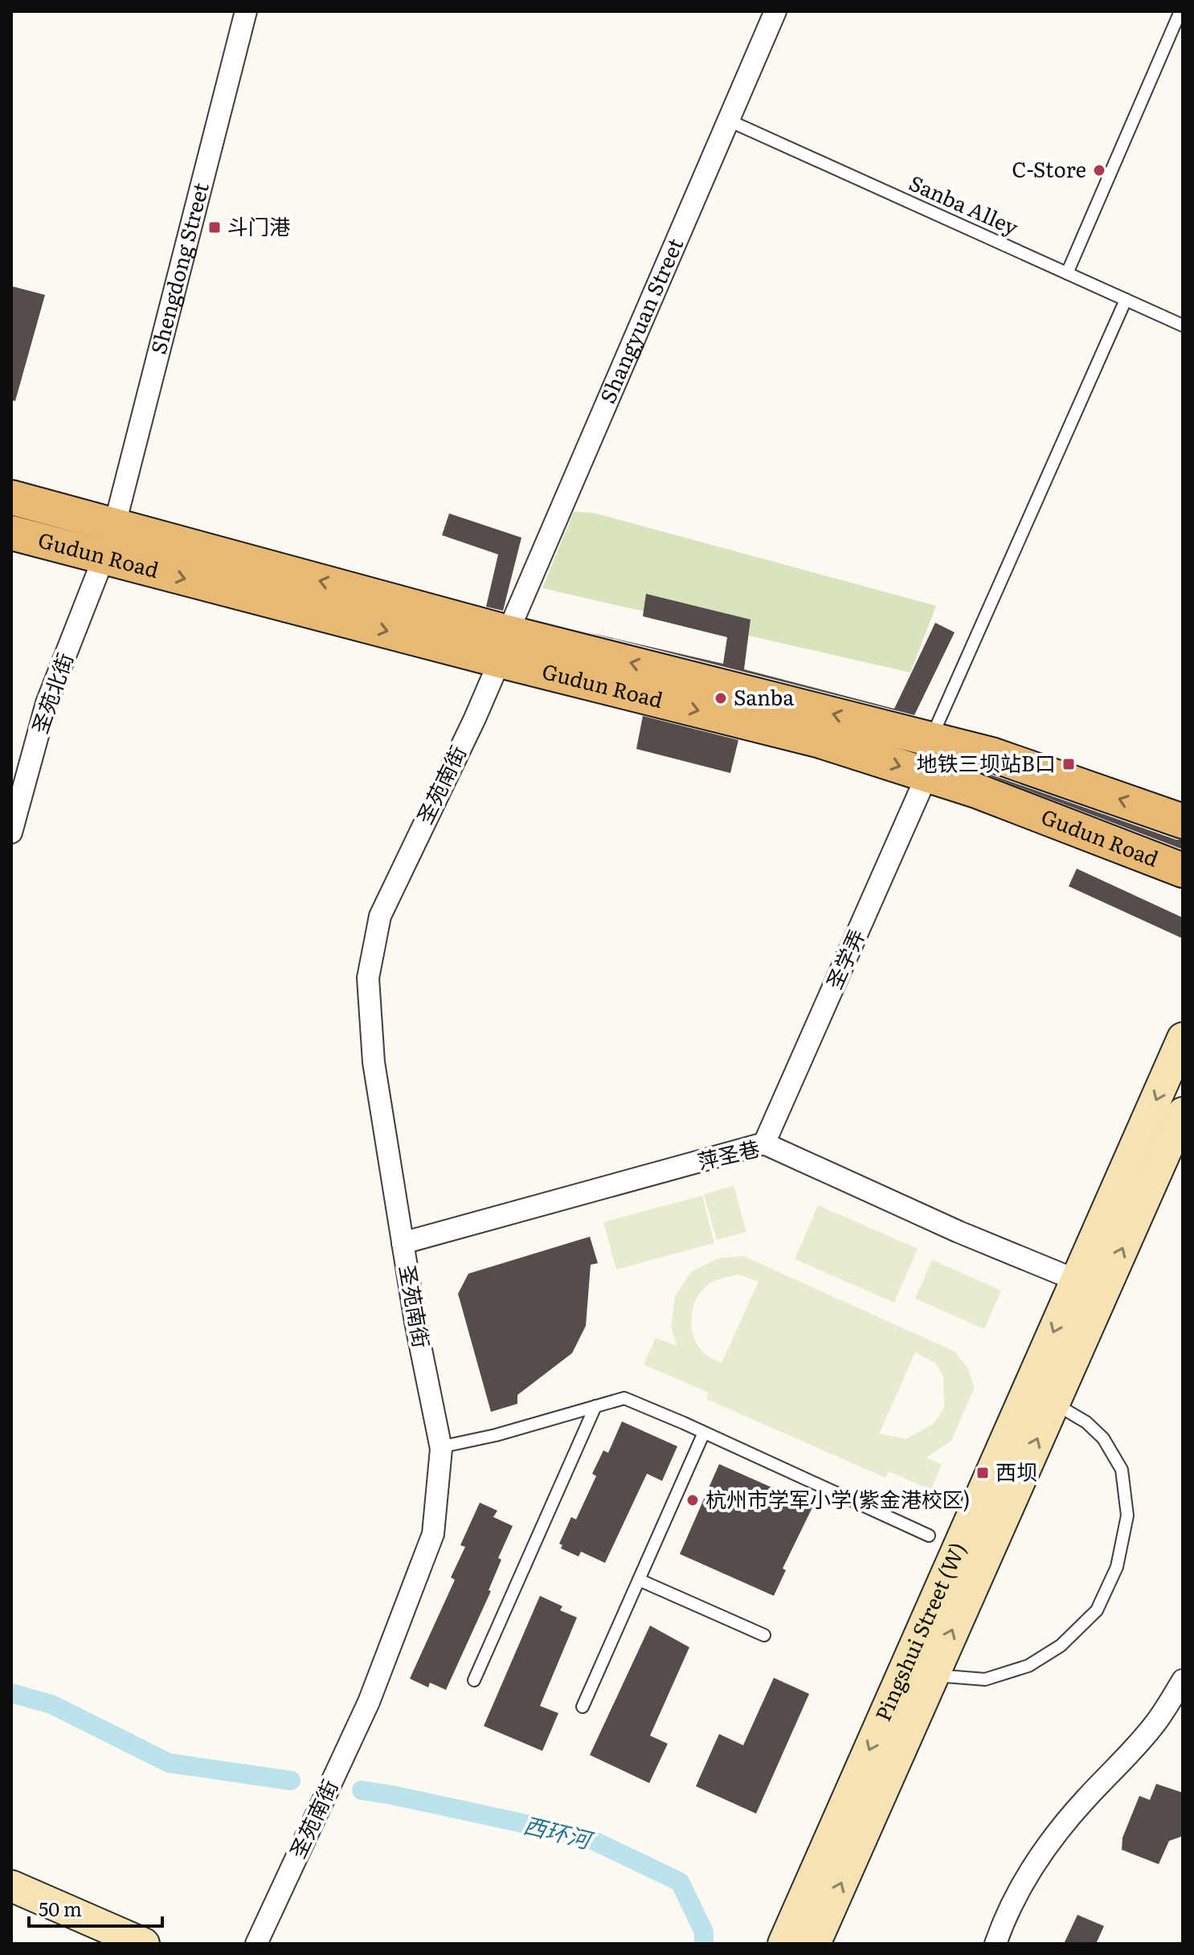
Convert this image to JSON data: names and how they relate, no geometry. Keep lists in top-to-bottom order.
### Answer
{
  "streets": {
    "main road": ["Gudun Road", "Pingshui Street (W)"],
    "street": [
      "Shengdong Street",
      "Shangyuan Street",
      "圣苑北街",
      "圣苑南街",
      "圣学弄",
      "萍圣巷"
    ],
    "lane": ["Sanba Alley"]
  },
  "crossings": [
    ["Sanba Alley", "Shangyuan Street"],
    ["Shengdong Street", "Gudun Road"],
    ["Shangyuan Street", "Gudun Road"],
    ["Shangyuan Street", "圣苑南街"],
    ["Gudun Road", "圣苑北街"],
    ["Gudun Road", "圣苑南街"],
    ["Gudun Road", "圣学弄"],
    ["圣苑南街", "萍圣巷"],
    ["圣学弄", "萍圣巷"],
    ["萍圣巷", "Pingshui Street (W)"]
  ],
  "water": ["西环河"],
  "places": {
    "other": ["C-Store", "Sanba", "杭州市学军小学(紫金港校区)"],
    "transit": ["斗门港", "地铁三坝站B口", "西坝"]
  },
  "scale_bar": "50 m"
}
